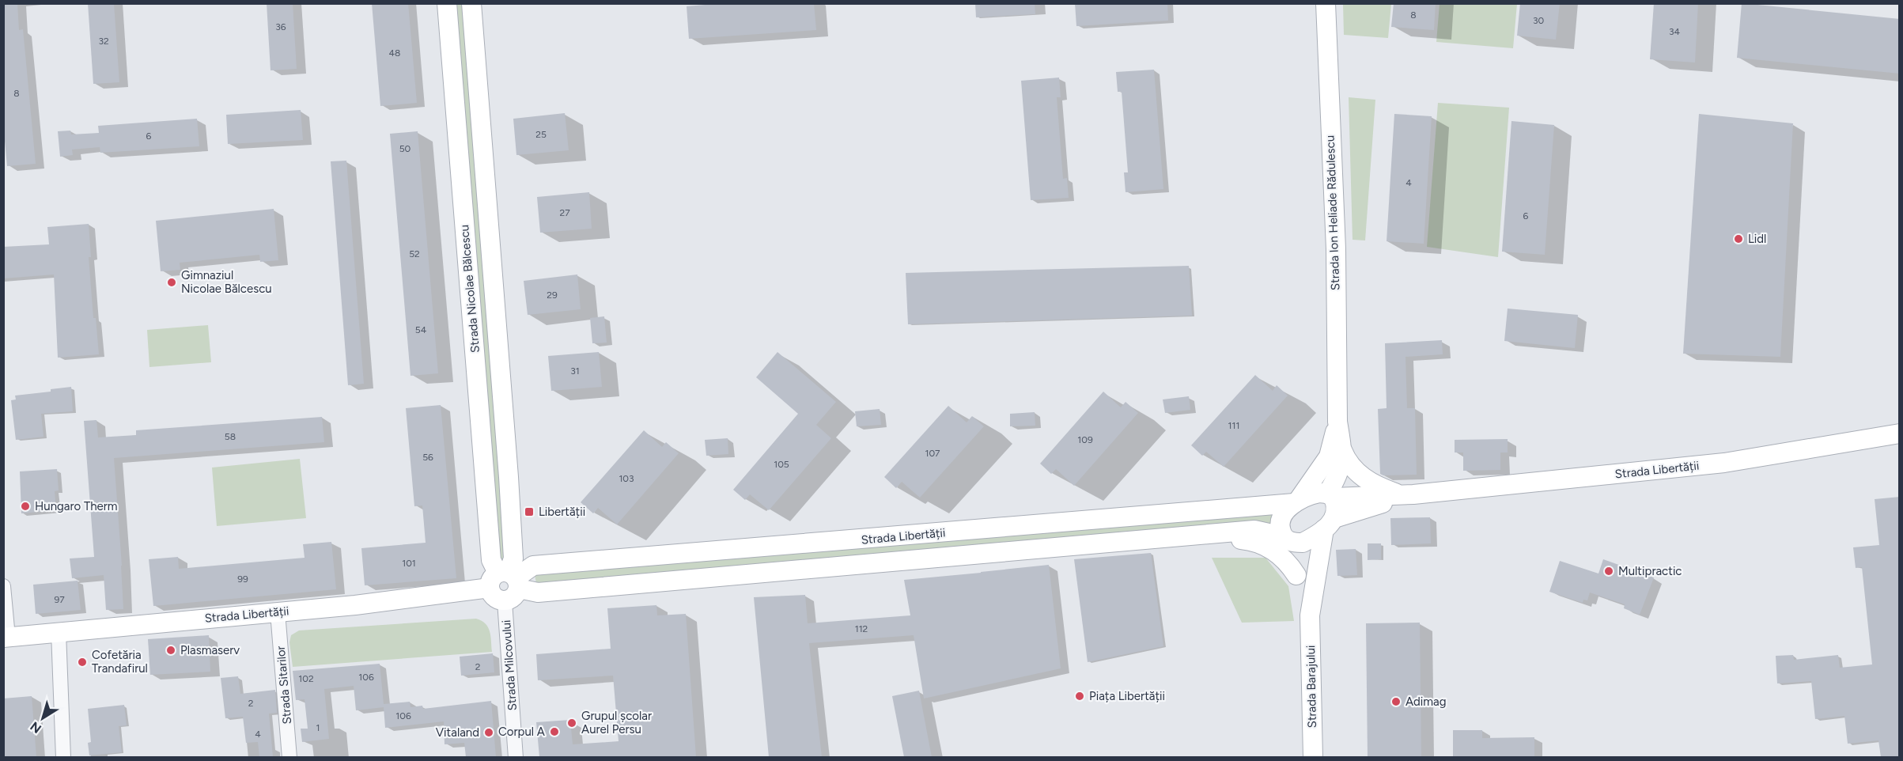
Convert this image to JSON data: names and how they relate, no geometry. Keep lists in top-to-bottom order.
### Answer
{
  "streets": {
    "main road": [
      "Strada Ion Heliade Rădulescu",
      "Strada Nicolae Bălcescu",
      "Strada Libertății",
      "Strada Barajului"
    ],
    "street": ["Strada Milcovului", "Strada Sitarilor"]
  },
  "crossings": [
    ["Strada Ion Heliade Rădulescu", "Strada Libertății"],
    ["Strada Ion Heliade Rădulescu", "Strada Barajului"],
    ["Strada Nicolae Bălcescu", "Strada Libertății"],
    ["Strada Nicolae Bălcescu", "Strada Milcovului"],
    ["Strada Libertății", "Strada Milcovului"],
    ["Strada Libertății", "Strada Sitarilor"],
    ["Strada Libertății", "Strada Barajului"]
  ],
  "places": {
    "other": [
      "Lidl",
      "Gimnaziul Nicolae Bălcescu",
      "Hungaro Therm",
      "Multipractic",
      "Plasmaserv",
      "Cofetăria Trandafirul",
      "Piața Libertății",
      "Adimag",
      "Grupul școlar Aurel Persu",
      "Corpul A",
      "Vitaland"
    ],
    "transit": ["Libertății"]
  },
  "house_numbers": [
    "8",
    "30",
    "36",
    "34",
    "32",
    "48",
    "8",
    "25",
    "6",
    "50",
    "4",
    "27",
    "6",
    "52",
    "29",
    "54",
    "31",
    "111",
    "58",
    "109",
    "107",
    "56",
    "105",
    "103",
    "101",
    "99",
    "97",
    "112",
    "2",
    "106",
    "102",
    "2",
    "106",
    "1",
    "4"
  ],
  "north": "bottom left"
}
